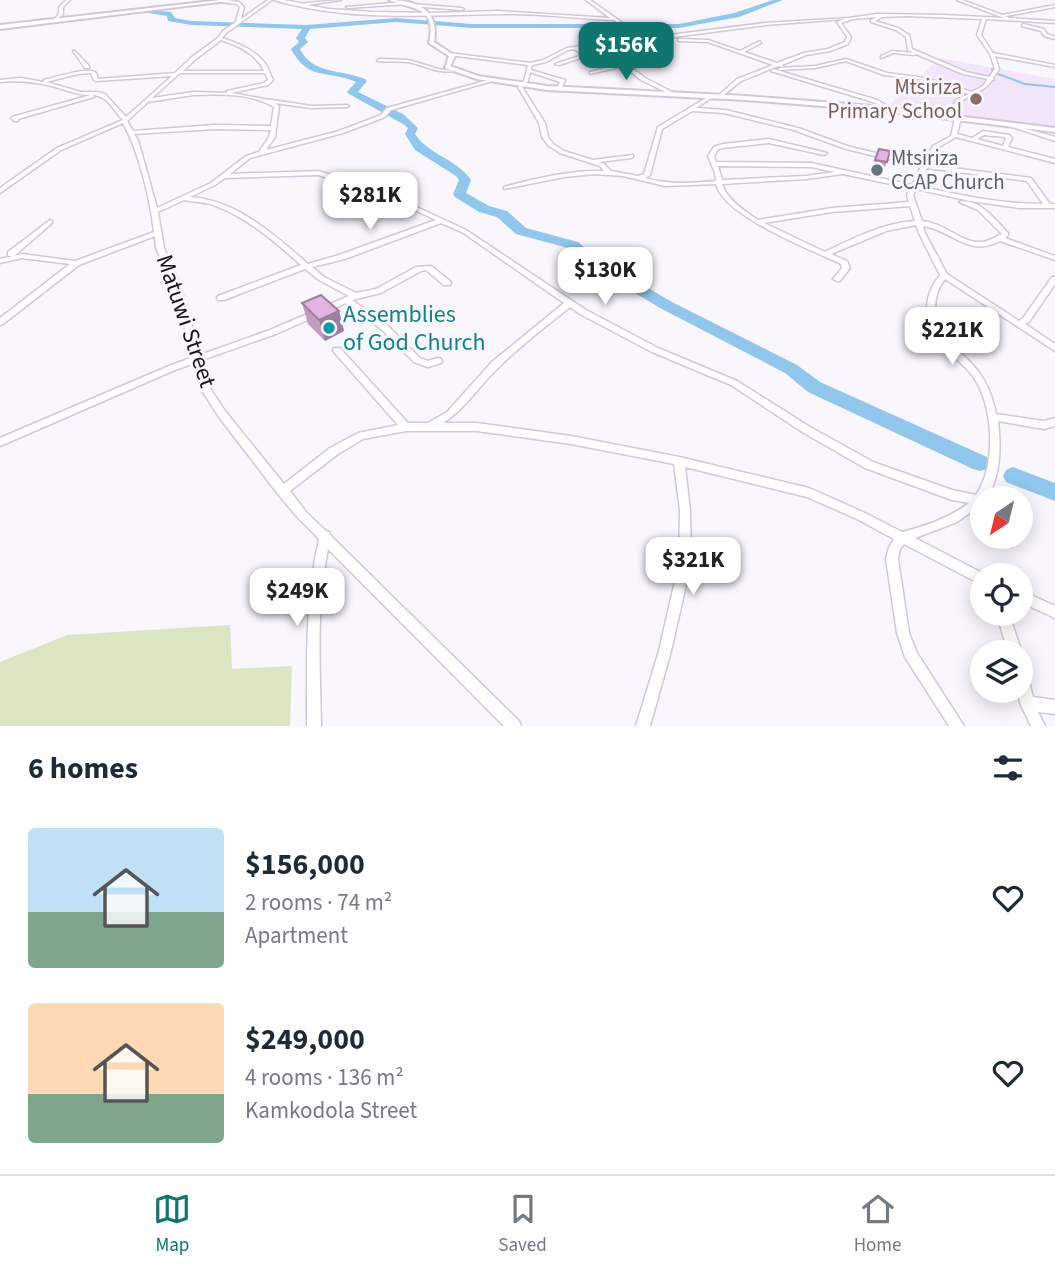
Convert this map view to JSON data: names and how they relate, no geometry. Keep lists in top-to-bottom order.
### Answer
{
  "streets": {
    "street": ["Matuwi Street"]
  },
  "places": ["Mtsiriza Primary School", "Mtsiriza CCAP Church", "Assemblies of God Church"],
  "north": "bottom left",
  "page": {
    "price": [
      "$156K",
      "$281K",
      "$130K",
      "$221K",
      "$321K",
      "$249K"
    ],
    "heading": "6 homes",
    "list": [
      {
        "name": "$156,000",
        "note": "2 rooms · 74 m² · Apartment"
      },
      {
        "name": "$249,000",
        "note": "4 rooms · 136 m² · Kamkodola Street"
      }
    ],
    "tabs": ["Map", "Saved", "Home"]
  }
}
